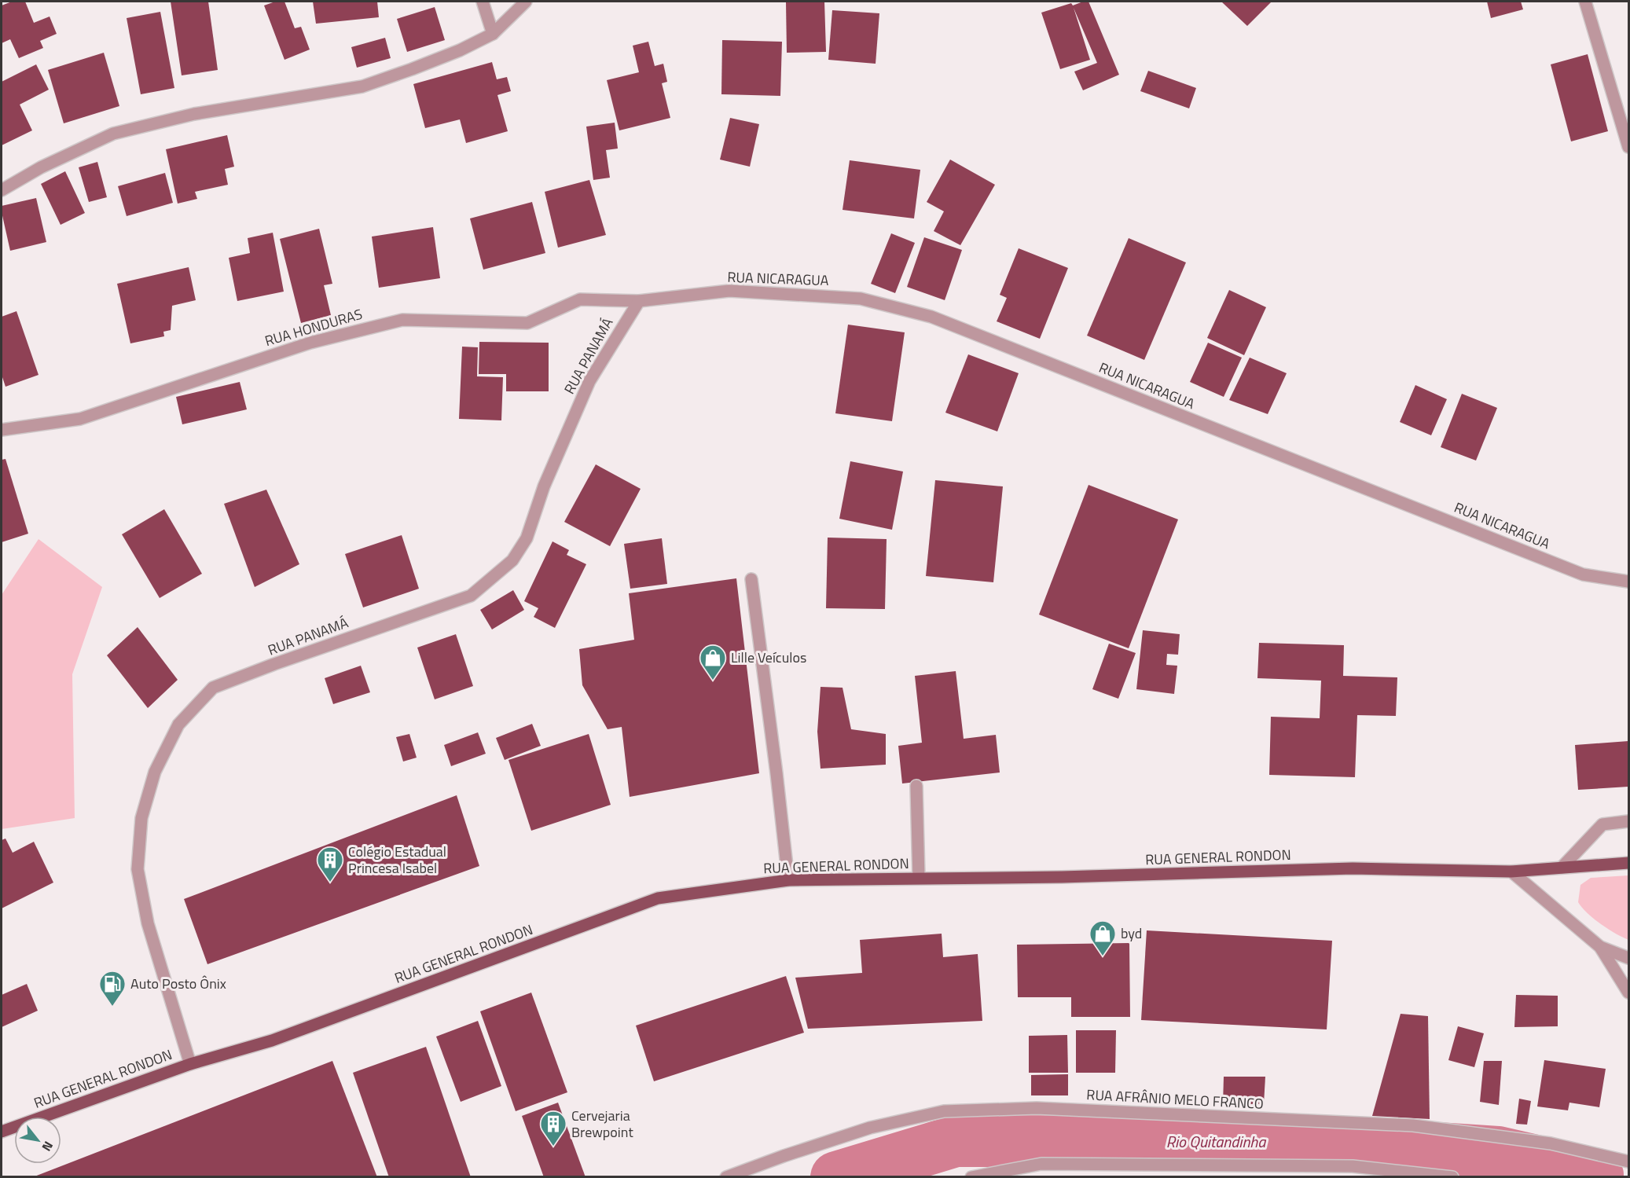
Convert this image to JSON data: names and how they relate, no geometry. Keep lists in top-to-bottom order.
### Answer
{
  "streets": {
    "main road": ["RUA GENERAL RONDON"],
    "street": [
      "RUA NICARAGUA",
      "RUA HONDURAS",
      "RUA PANAMÁ",
      "RUA AFRÂNIO MELO FRANCO"
    ]
  },
  "crossings": [
    ["RUA NICARAGUA", "RUA HONDURAS"],
    ["RUA NICARAGUA", "RUA PANAMÁ"],
    ["RUA HONDURAS", "RUA PANAMÁ"],
    ["RUA PANAMÁ", "RUA GENERAL RONDON"]
  ],
  "water": ["Rio Quitandinha"],
  "places": {
    "shop": ["Lille Veículos", "byd"],
    "building": ["Colégio Estadual Princesa Isabel", "Cervejaria Brewpoint"],
    "fuel station": ["Auto Posto Ônix"]
  },
  "north": "bottom right"
}
